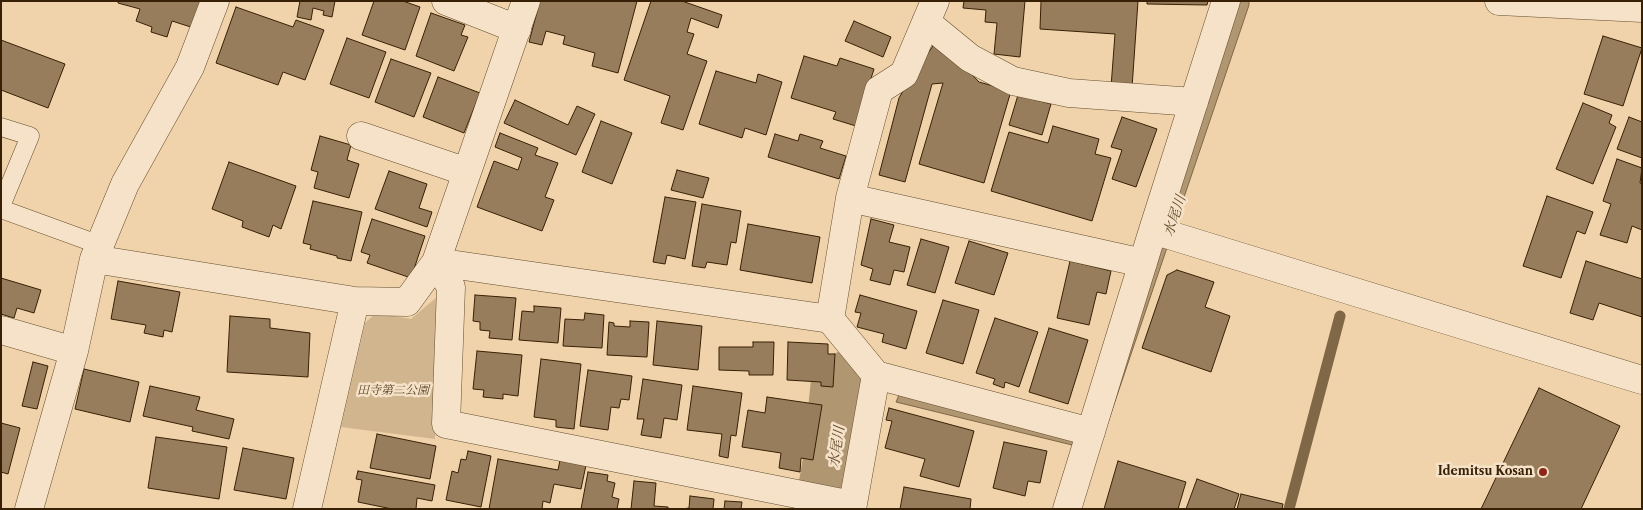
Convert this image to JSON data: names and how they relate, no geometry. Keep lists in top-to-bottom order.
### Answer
{
  "water": ["水尾川"],
  "parks": ["田寺第二公園"],
  "places": ["Idemitsu Kosan"]
}
